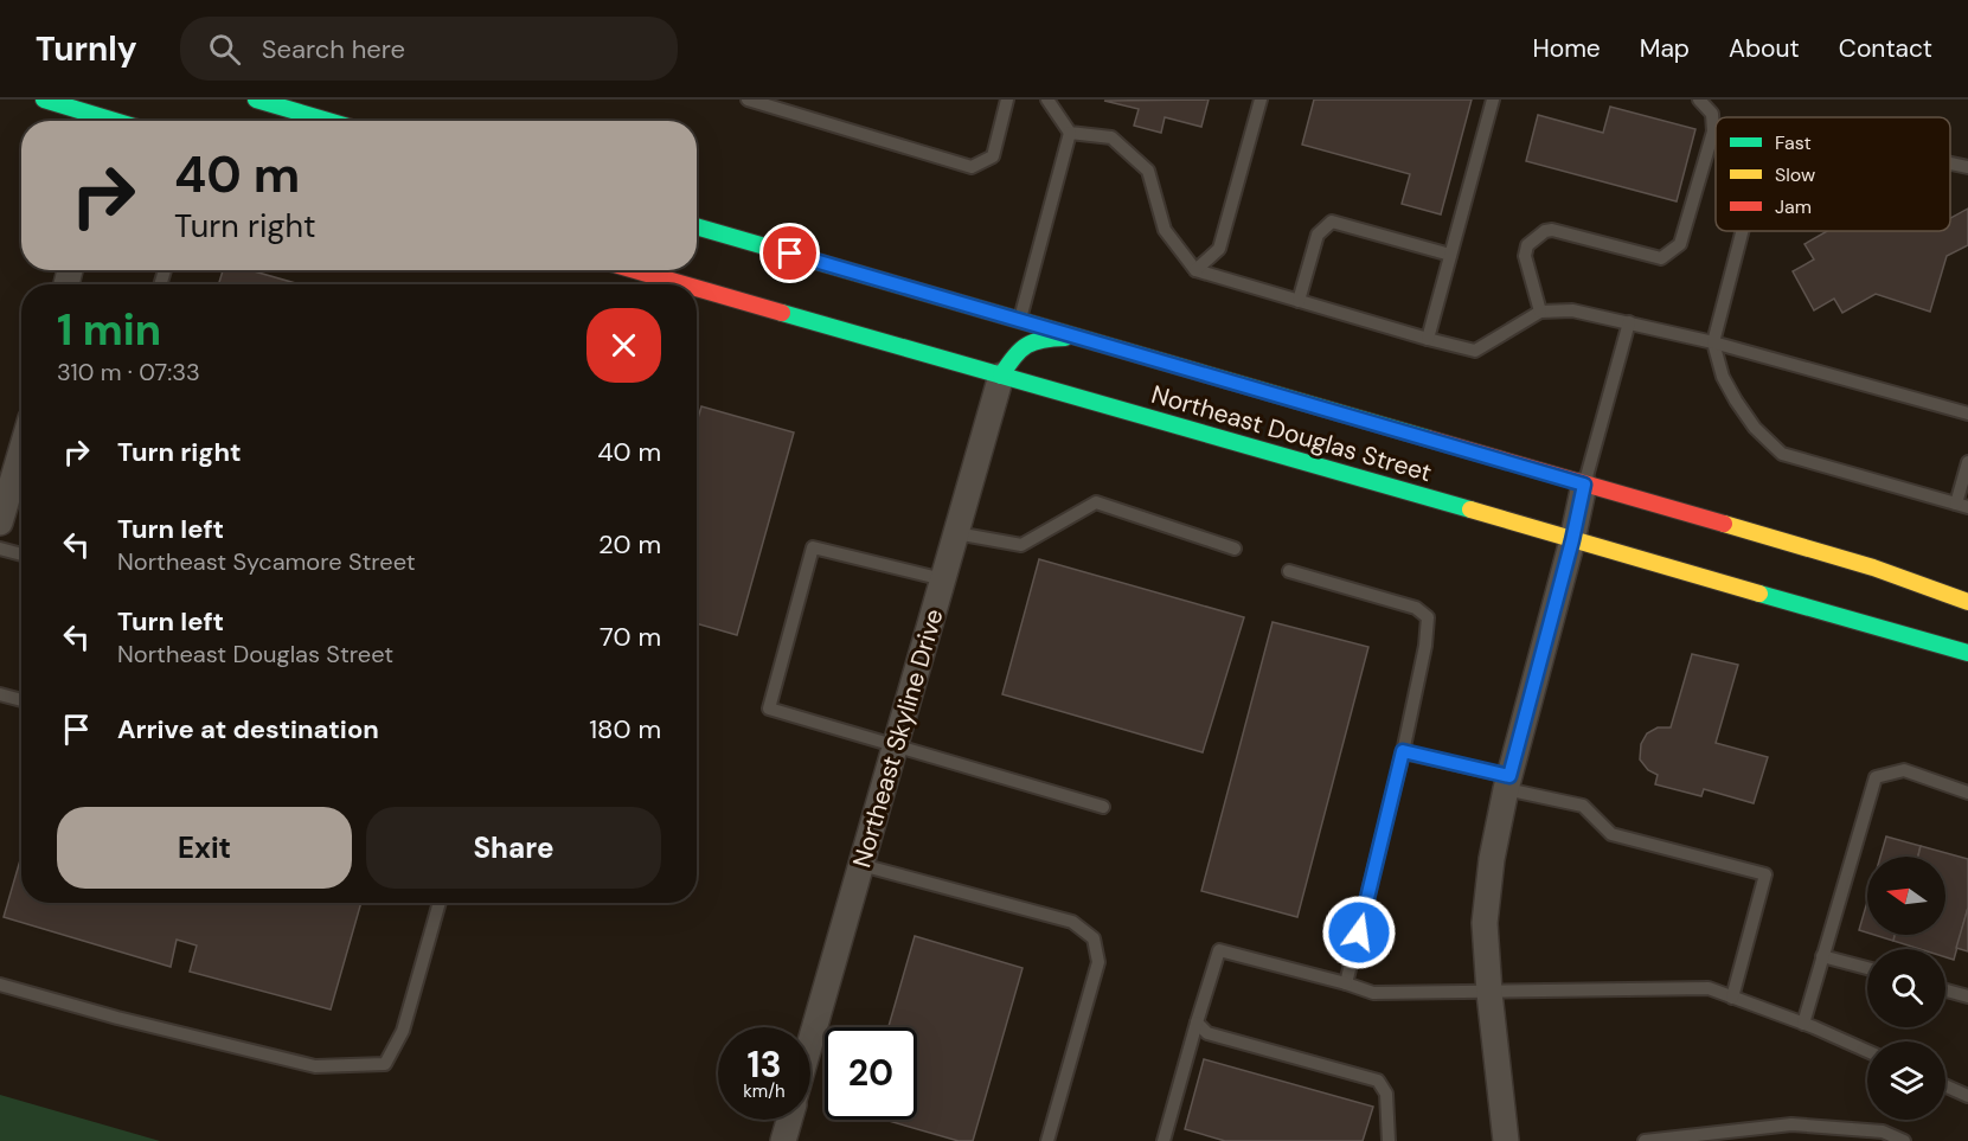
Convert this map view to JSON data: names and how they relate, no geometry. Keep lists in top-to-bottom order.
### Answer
{
  "streets": {
    "main road": ["Northeast Douglas Street"],
    "street": ["Northeast Skyline Drive"]
  },
  "crossings": [
    ["Northeast Douglas Street", "Northeast Skyline Drive"]
  ],
  "legend": ["Fast", "Slow", "Jam"],
  "north": "left",
  "page": {
    "header": "Turnly",
    "search": "Search here",
    "nav": [
      "Home",
      "Map",
      "About",
      "Contact"
    ],
    "turn": ["40 m", "Turn right"],
    "heading": ["1 min", "310 m · 07:33"],
    "list": [
      {
        "name": "Turn right",
        "value": "40 m"
      },
      {
        "name": "Turn left",
        "note": "Northeast Sycamore Street",
        "value": "20 m"
      },
      {
        "name": "Turn left",
        "note": "Northeast Douglas Street",
        "value": "70 m"
      },
      {
        "name": "Arrive at destination",
        "value": "180 m"
      }
    ],
    "buttons": ["Exit", "Share"],
    "speed": "13 km/h",
    "limit": "20"
  }
}
